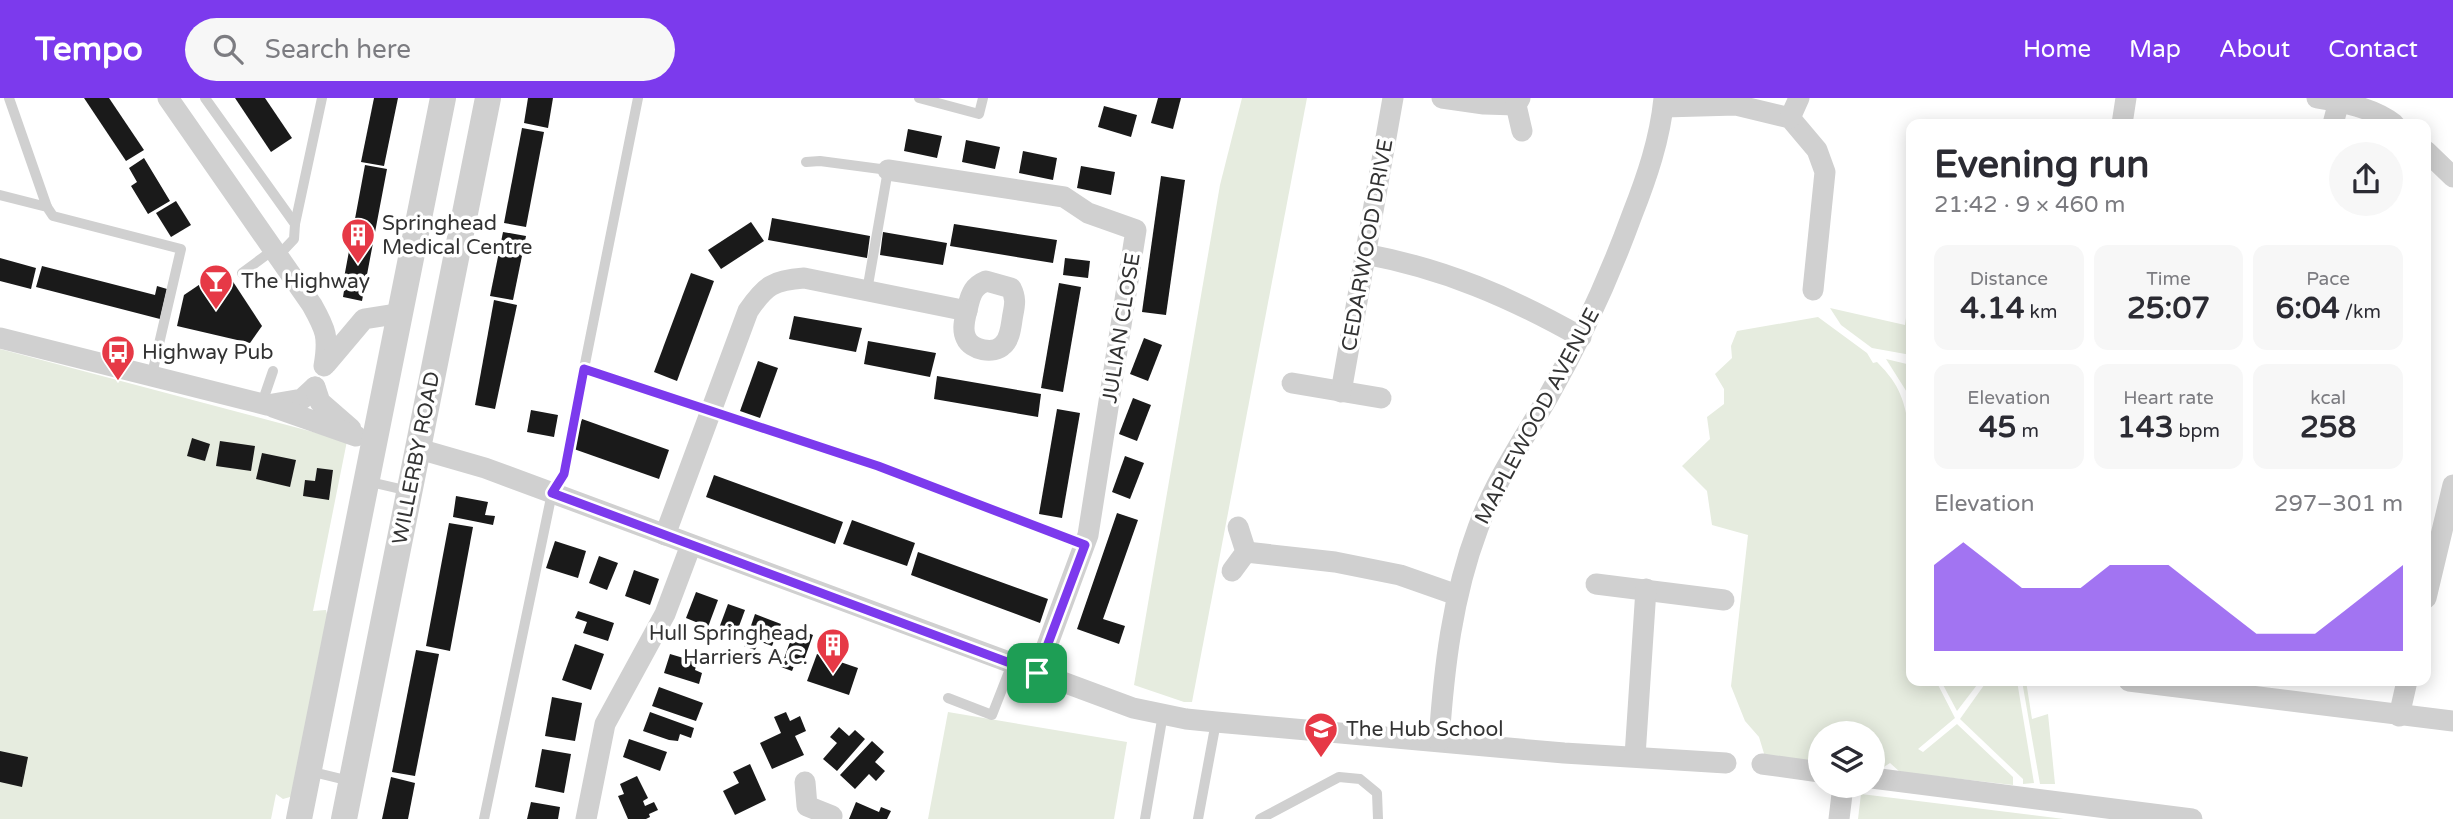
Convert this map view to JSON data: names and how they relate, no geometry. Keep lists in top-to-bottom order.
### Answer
{
  "streets": {
    "street": [
      "CEDARWOOD DRIVE",
      "JULIAN CLOSE",
      "MAPLEWOOD AVENUE",
      "WILLERBY ROAD"
    ]
  },
  "places": {
    "building": ["Springhead Medical Centre", "Hull Springhead Harriers A.C."],
    "bar": ["The Highway"],
    "bus stop": ["Highway Pub"],
    "school or university": ["The Hub School"]
  },
  "page": {
    "header": "Tempo",
    "search": "Search here",
    "nav": [
      "Home",
      "Map",
      "About",
      "Contact"
    ],
    "heading": ["Evening run", "21:42 · 9 × 460 m"],
    "stats": [
      ["Distance", "4.14 km"],
      ["Time", "25:07"],
      ["Pace", "6:04 /km"],
      ["Elevation", "45 m"],
      ["Heart rate", "143 bpm"],
      ["kcal", "258"]
    ],
    "chart": ["Elevation", "297–301 m"]
  }
}
